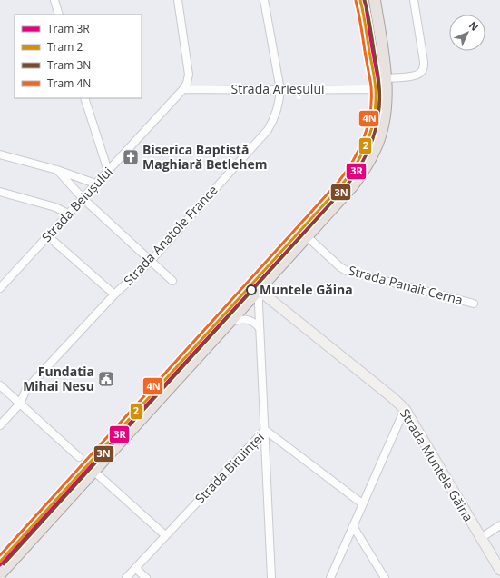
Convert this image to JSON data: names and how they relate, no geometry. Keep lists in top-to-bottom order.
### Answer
{
  "streets": {
    "street": [
      "Strada Arieșului",
      "Strada Beiușului",
      "Strada Anatole France",
      "Strada Panait Cerna",
      "Strada Muntele Găina",
      "Strada Biruinței"
    ]
  },
  "crossings": [
    ["Strada Arieșului", "Strada Beiușului"],
    ["Strada Arieșului", "Strada Anatole France"]
  ],
  "places": {
    "church": ["Biserica Baptistă Maghiară Betlehem"],
    "other": ["Muntele Găina"],
    "public building": ["Fundatia Mihai Nesu"]
  },
  "lines": [
    "tram line 3R",
    "tram line 2",
    "tram line 3N",
    "tram line 4N"
  ],
  "legend": [
    "Tram 3R",
    "Tram 2",
    "Tram 3N",
    "Tram 4N"
  ],
  "north": "top right"
}
